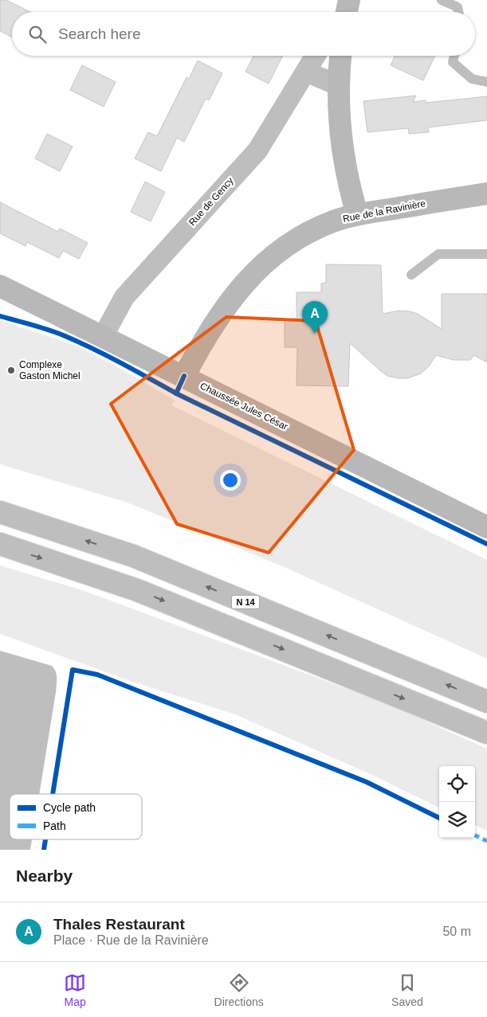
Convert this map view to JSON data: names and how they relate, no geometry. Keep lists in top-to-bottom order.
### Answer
{
  "streets": {
    "highway": ["N 14"],
    "street": ["Rue de Gency", "Rue de la Ravinière", "Chaussée Jules César"]
  },
  "crossings": [
    ["Rue de la Ravinière", "Chaussée Jules César"]
  ],
  "places": ["Complexe Gaston Michel"],
  "legend": ["Cycle path", "Path"],
  "page": {
    "search": "Search here",
    "pins": "A",
    "heading": "Nearby",
    "list": [
      {
        "mark": "A",
        "name": "Thales Restaurant",
        "note": "Place · Rue de la Ravinière",
        "value": "50 m"
      }
    ],
    "nav": ["Map", "Directions", "Saved"]
  }
}
